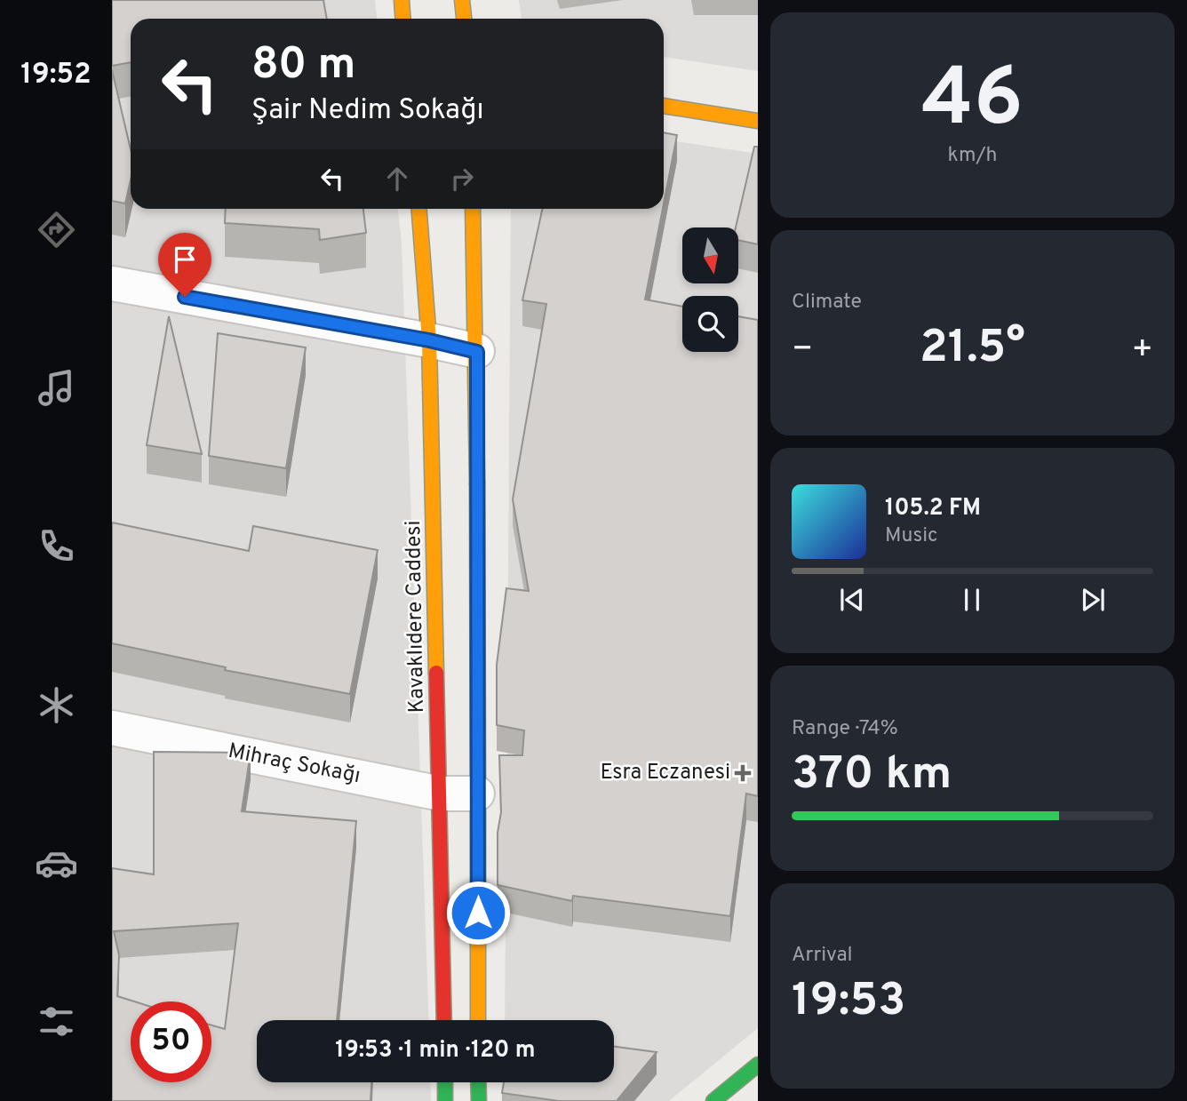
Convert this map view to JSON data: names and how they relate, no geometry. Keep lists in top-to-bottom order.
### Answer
{
  "streets": {
    "main road": ["Kavaklıdere Caddesi"],
    "street": ["Mihraç Sokağı"]
  },
  "crossings": [
    ["Kavaklıdere Caddesi", "Mihraç Sokağı"]
  ],
  "places": {
    "health": ["Esra Eczanesi"]
  },
  "north": "bottom",
  "page": {
    "tabs": "19:52",
    "tile": [
      ["46", "km/h"],
      "Climate",
      ["Range · 74%", "370 km"],
      ["Arrival", "19:53"]
    ],
    "turn": ["80 m", "Şair Nedim Sokağı"],
    "heat": ["−", "21.5°", "+"],
    "song": ["105.2 FM", "Music"],
    "limit": "50",
    "trip": "19:53 · 1 min · 120 m"
  }
}
